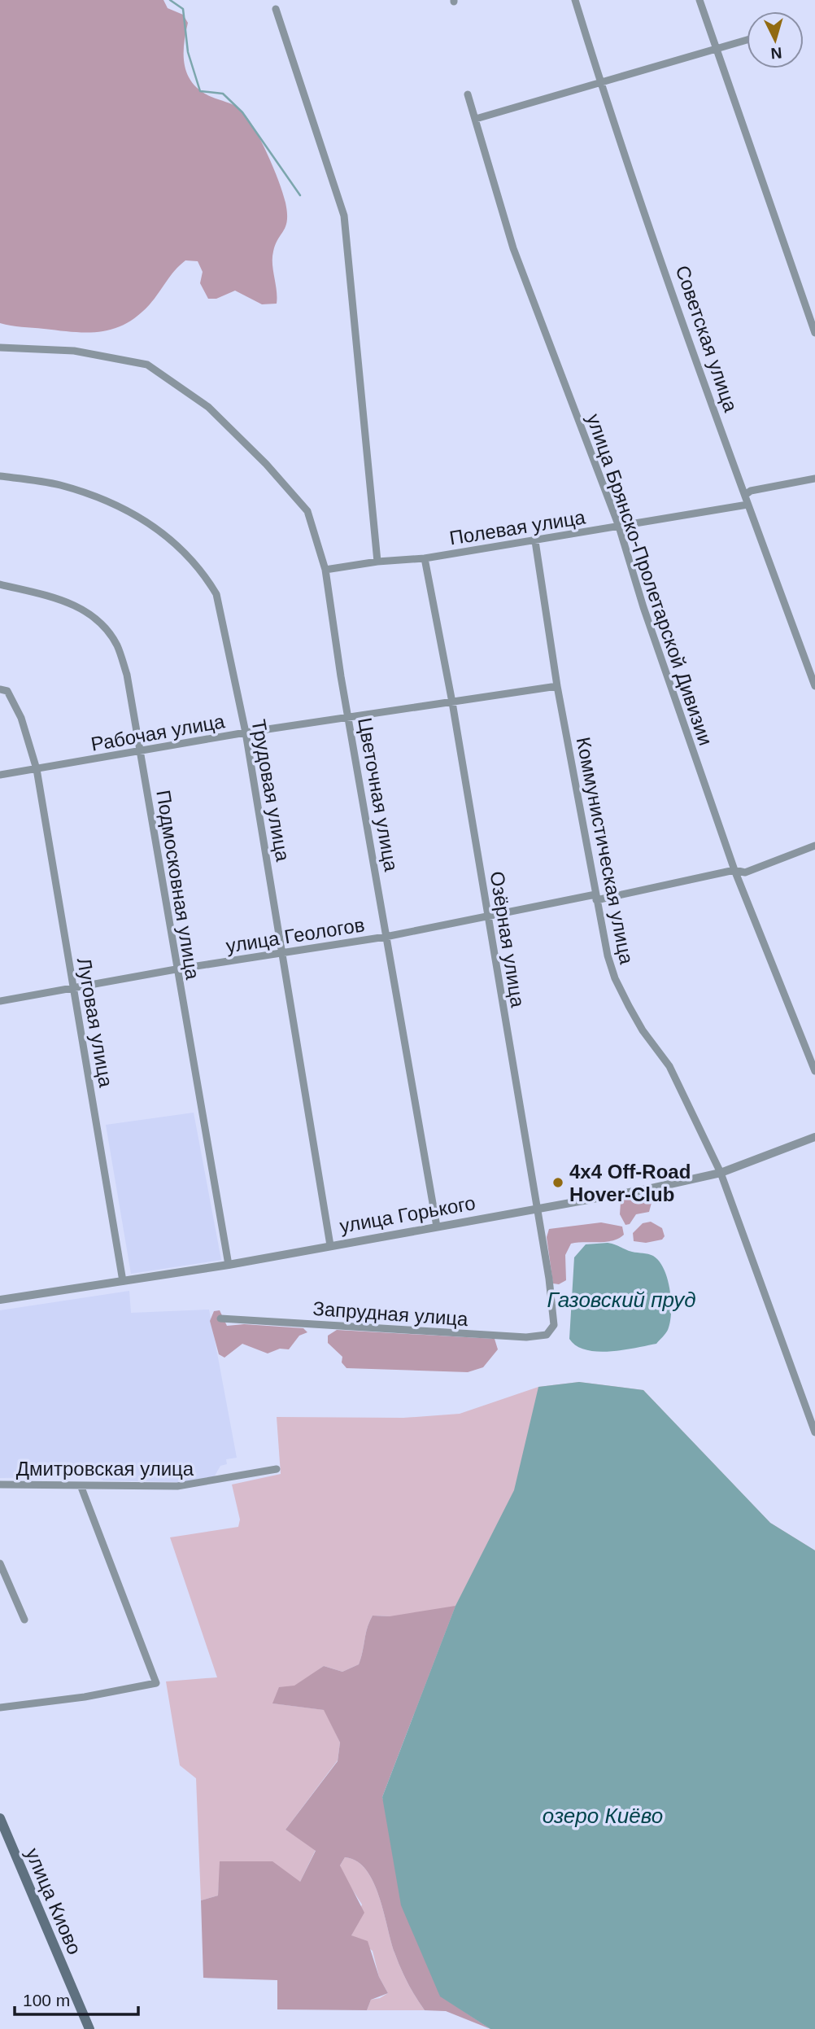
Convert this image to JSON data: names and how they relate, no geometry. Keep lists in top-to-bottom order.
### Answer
{
  "streets": {
    "main road": ["улица Киово"],
    "street": [
      "Советская улица",
      "Полевая улица",
      "улица Брянско-Пролетарской Дивизии",
      "Рабочая улица",
      "Трудовая улица",
      "Цветочная улица",
      "Коммунистическая улица",
      "Подмосковная улица",
      "улица Геологов",
      "Озёрная улица",
      "Луговая улица",
      "улица Горького",
      "Запрудная улица",
      "Дмитровская улица"
    ]
  },
  "crossings": [
    ["Советская улица", "Полевая улица"],
    ["Полевая улица", "улица Брянско-Пролетарской Дивизии"],
    ["Полевая улица", "Цветочная улица"],
    ["Полевая улица", "Коммунистическая улица"],
    ["Полевая улица", "Озёрная улица"],
    ["улица Брянско-Пролетарской Дивизии", "улица Геологов"],
    ["Рабочая улица", "Трудовая улица"],
    ["Рабочая улица", "Цветочная улица"],
    ["Рабочая улица", "Коммунистическая улица"],
    ["Рабочая улица", "Подмосковная улица"],
    ["Рабочая улица", "Озёрная улица"],
    ["Рабочая улица", "Луговая улица"],
    ["Трудовая улица", "улица Геологов"],
    ["Трудовая улица", "улица Горького"],
    ["Цветочная улица", "улица Геологов"],
    ["Цветочная улица", "улица Горького"],
    ["Коммунистическая улица", "улица Геологов"],
    ["Коммунистическая улица", "улица Горького"],
    ["Подмосковная улица", "улица Геологов"],
    ["Подмосковная улица", "улица Горького"],
    ["улица Геологов", "Озёрная улица"],
    ["улица Геологов", "Луговая улица"],
    ["Озёрная улица", "улица Горького"],
    ["Озёрная улица", "Запрудная улица"],
    ["Луговая улица", "улица Горького"]
  ],
  "water": ["Газовский пруд", "озеро Киёво"],
  "places": ["4x4 Off-Road Hover-Club"],
  "scale_bar": "100 m",
  "north": "bottom"
}
